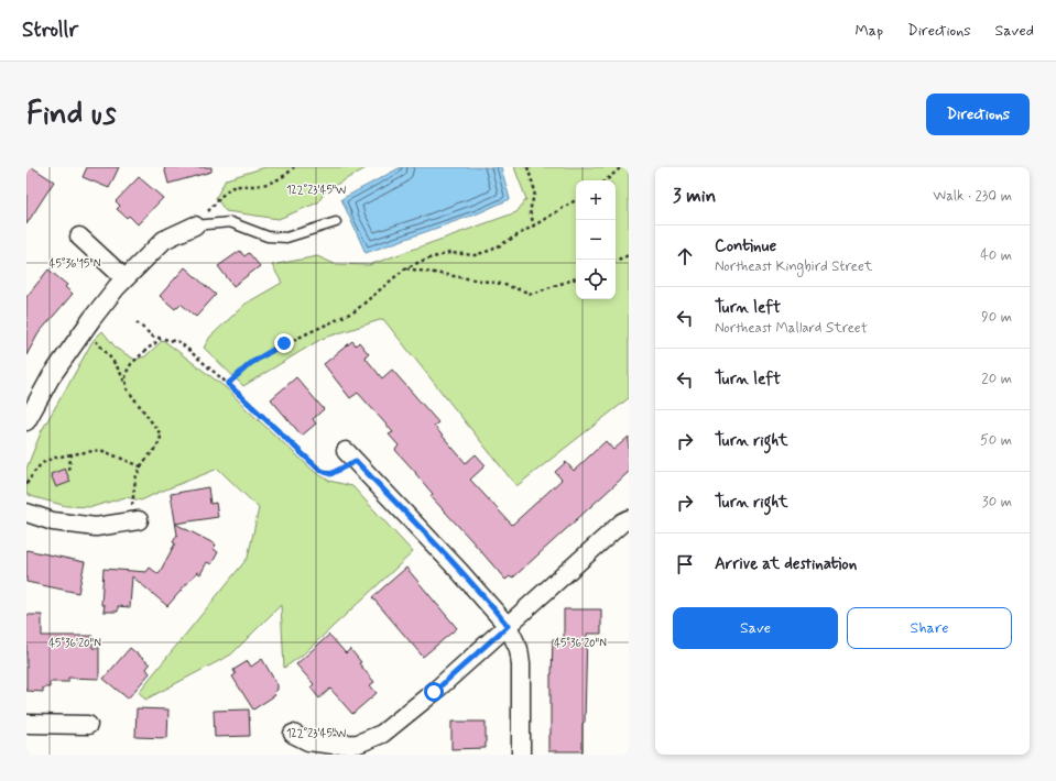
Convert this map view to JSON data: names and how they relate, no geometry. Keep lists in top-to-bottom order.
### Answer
{
  "page": {
    "header": "Strollr",
    "nav": ["Map", "Directions", "Saved"],
    "buttons": [
      "Directions",
      ["Save", "Share"]
    ],
    "title": "Find us",
    "heading": ["3 min", "Walk · 230 m"],
    "map_buttons": ["+", "−"],
    "list": [
      ["Continue", "Northeast Kingbird Street", "40 m"],
      ["Turn left", "Northeast Mallard Street", "90 m"],
      ["Turn left", "20 m"],
      ["Turn right", "50 m"],
      ["Turn right", "30 m"],
      "Arrive at destination"
    ]
  },
  "coordinates": ["122°23'45\"W", "45°36'15\"N", "45°36'20\"N"]
}
